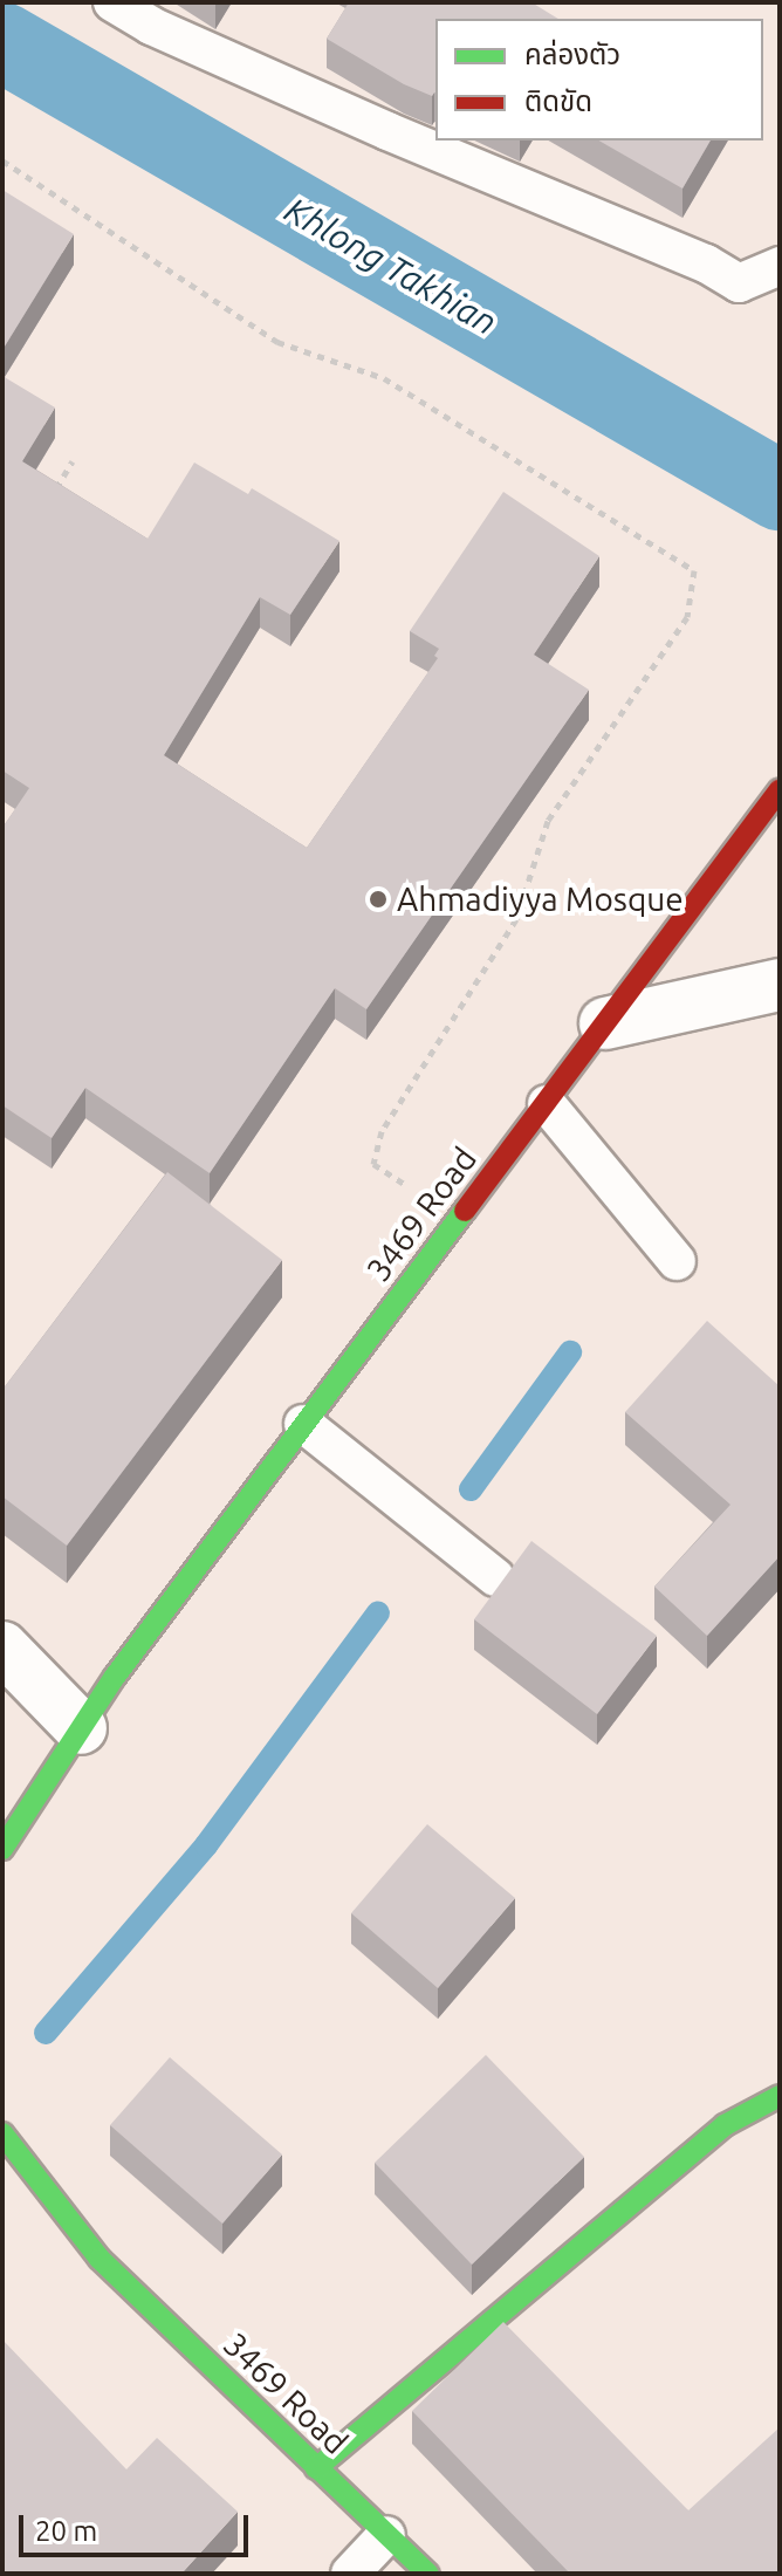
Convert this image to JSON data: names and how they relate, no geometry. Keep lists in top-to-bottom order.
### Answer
{
  "streets": {
    "street": ["3469 Road"]
  },
  "water": ["Khlong Takhian"],
  "places": ["Ahmadiyya Mosque"],
  "legend": ["คล่องตัว", "ติดขัด"],
  "scale_bar": "20 m"
}
